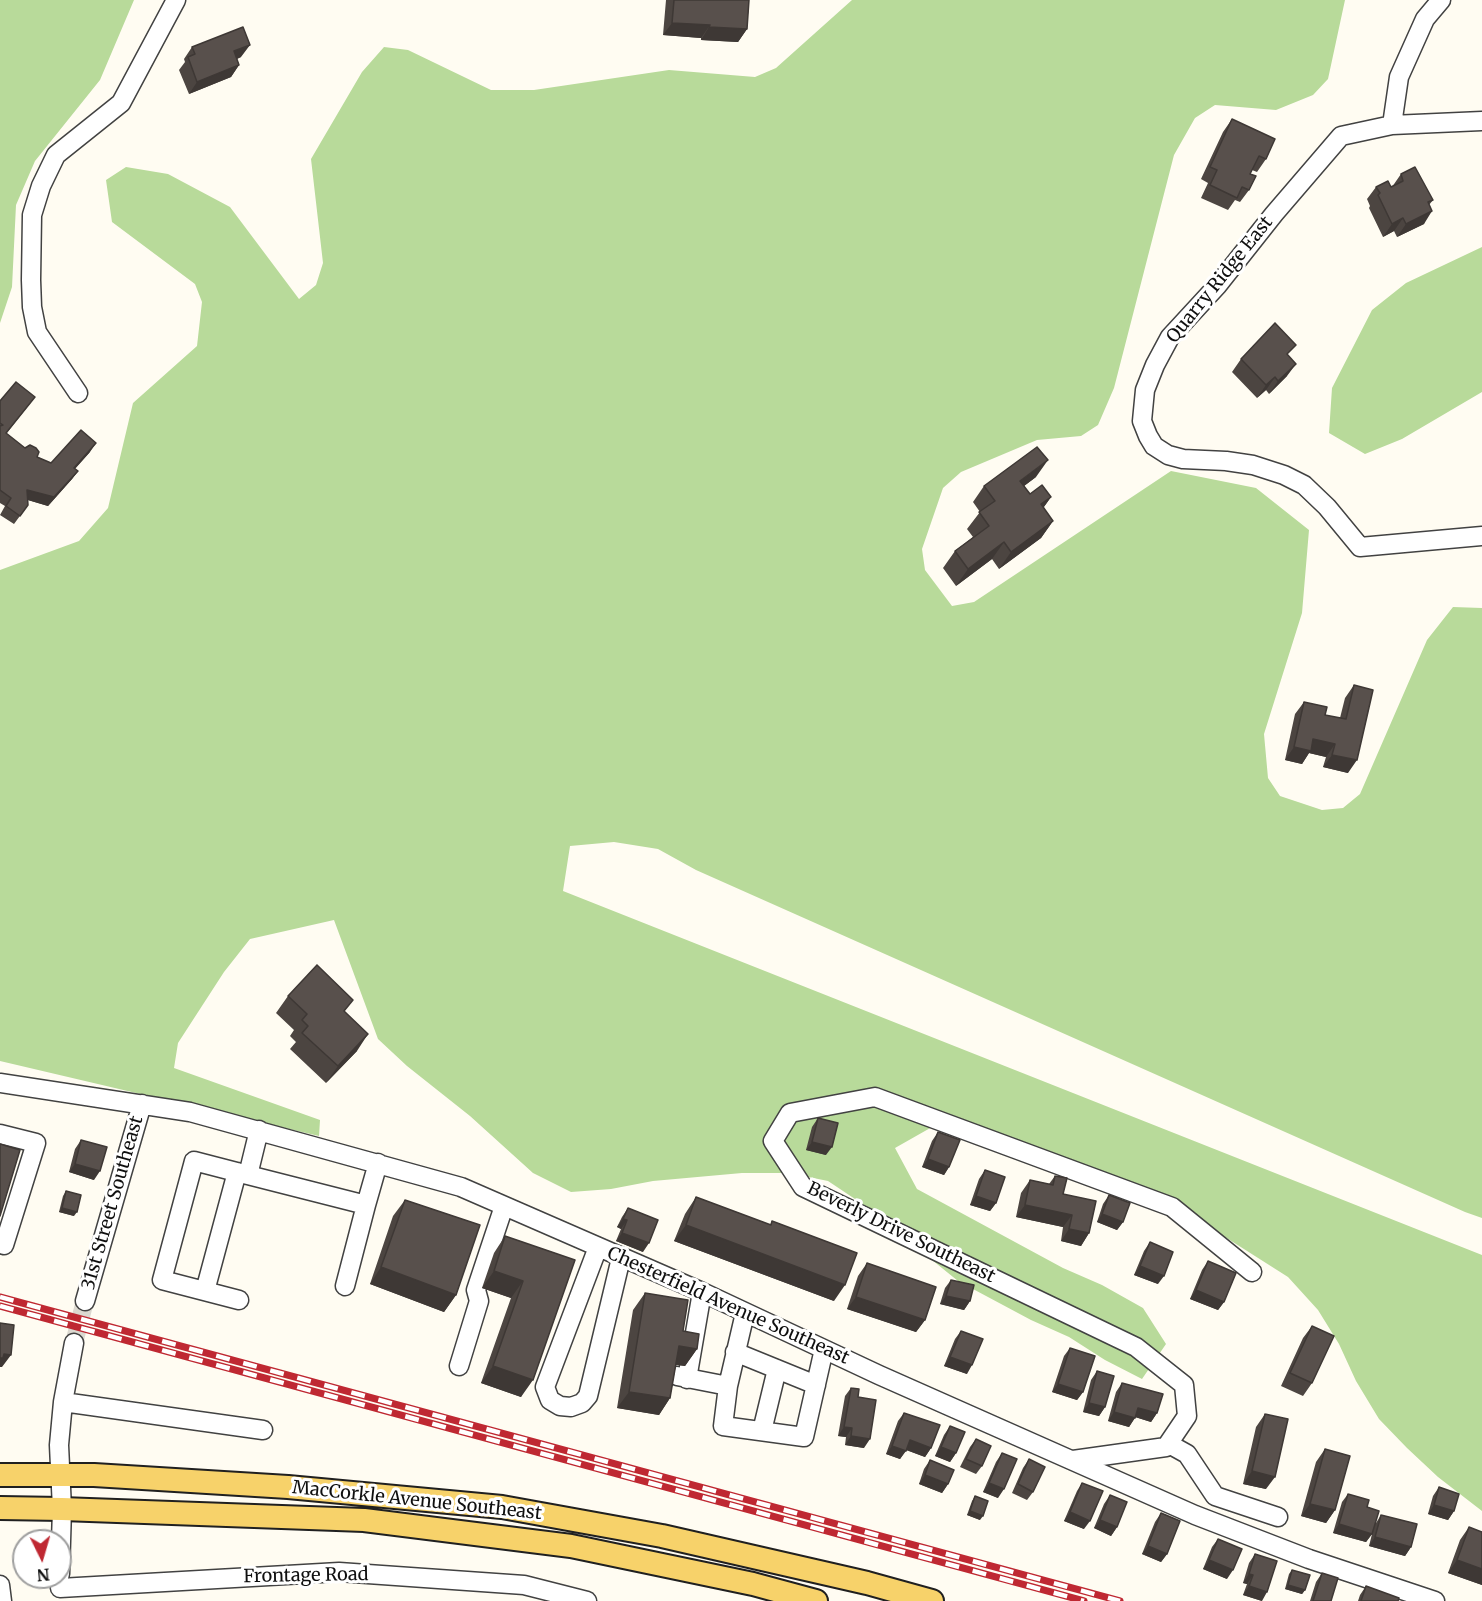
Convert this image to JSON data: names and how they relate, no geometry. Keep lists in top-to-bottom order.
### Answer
{
  "streets": {
    "main road": ["MacCorkle Avenue Southeast"],
    "street": [
      "Quarry Ridge East",
      "31st Street Southeast",
      "Beverly Drive Southeast",
      "Chesterfield Avenue Southeast",
      "Frontage Road"
    ]
  },
  "crossings": [
    ["31st Street Southeast", "Chesterfield Avenue Southeast"]
  ],
  "north": "bottom"
}
